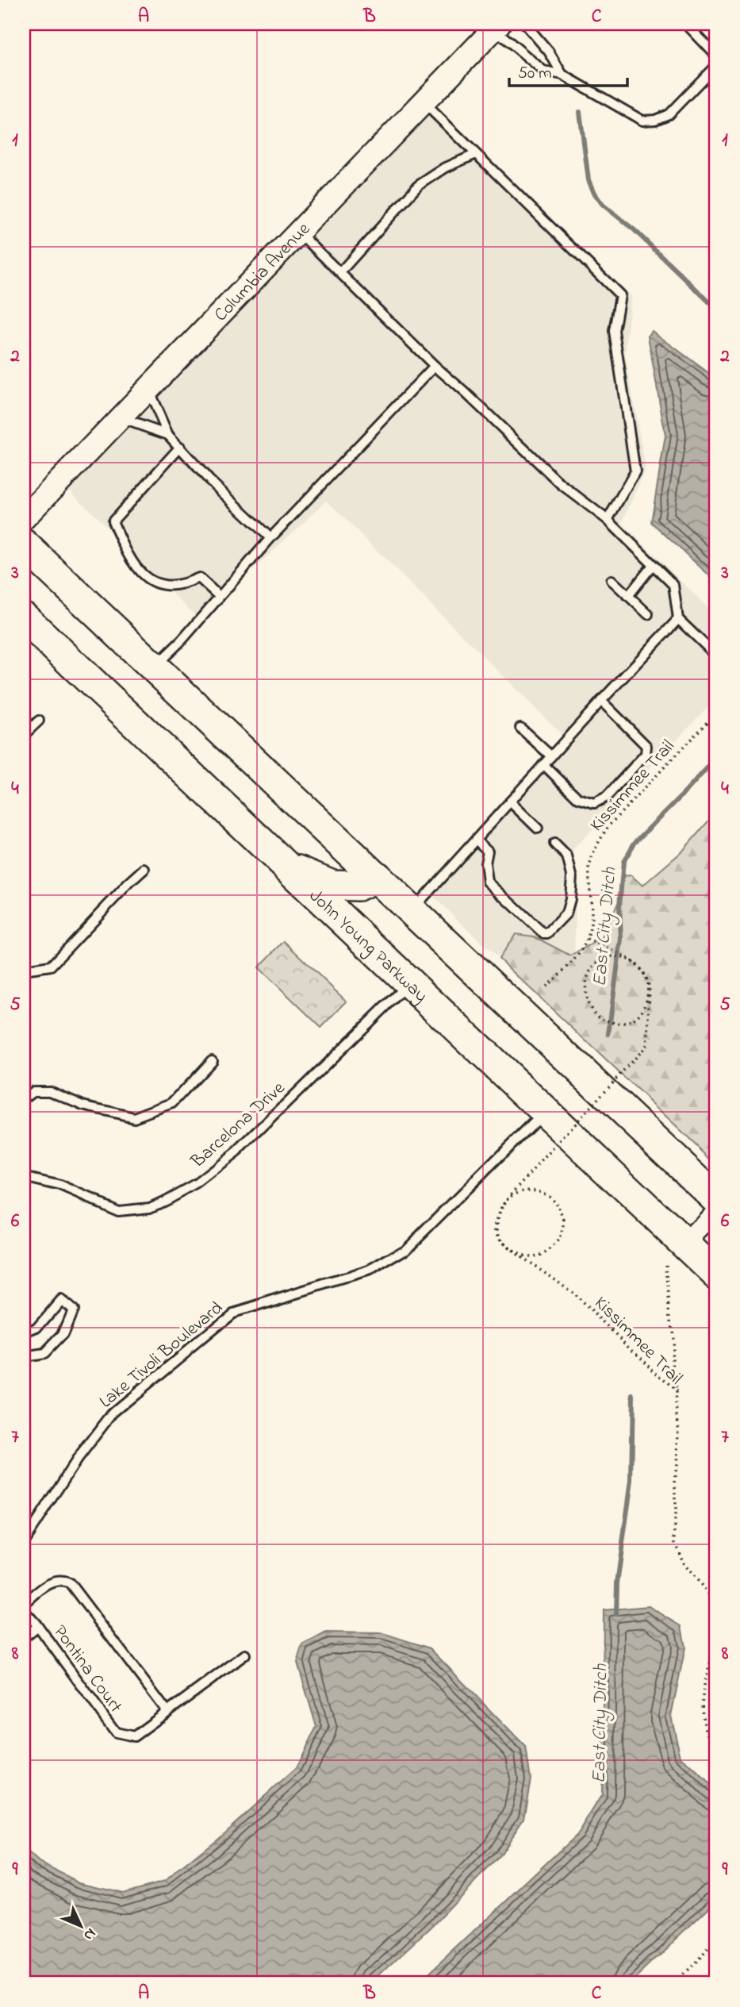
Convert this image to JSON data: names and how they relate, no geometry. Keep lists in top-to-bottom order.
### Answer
{
  "streets": {
    "highway": ["John Young Parkway"],
    "street": ["Columbia Avenue"],
    "lane": ["Barcelona Drive", "Lake Tivoli Boulevard", "Pontina Court"],
    "path": ["Kissimmee Trail"]
  },
  "crossings": [
    ["John Young Parkway", "Barcelona Drive"],
    ["John Young Parkway", "Lake Tivoli Boulevard"]
  ],
  "water": ["East City Ditch"],
  "scale_bar": "50 m",
  "north": "bottom right",
  "grid": {
    "columns": ["A", "B", "C"],
    "rows": [
      "1",
      "2",
      "3",
      "4",
      "5",
      "6",
      "7",
      "8",
      "9"
    ]
  }
}
